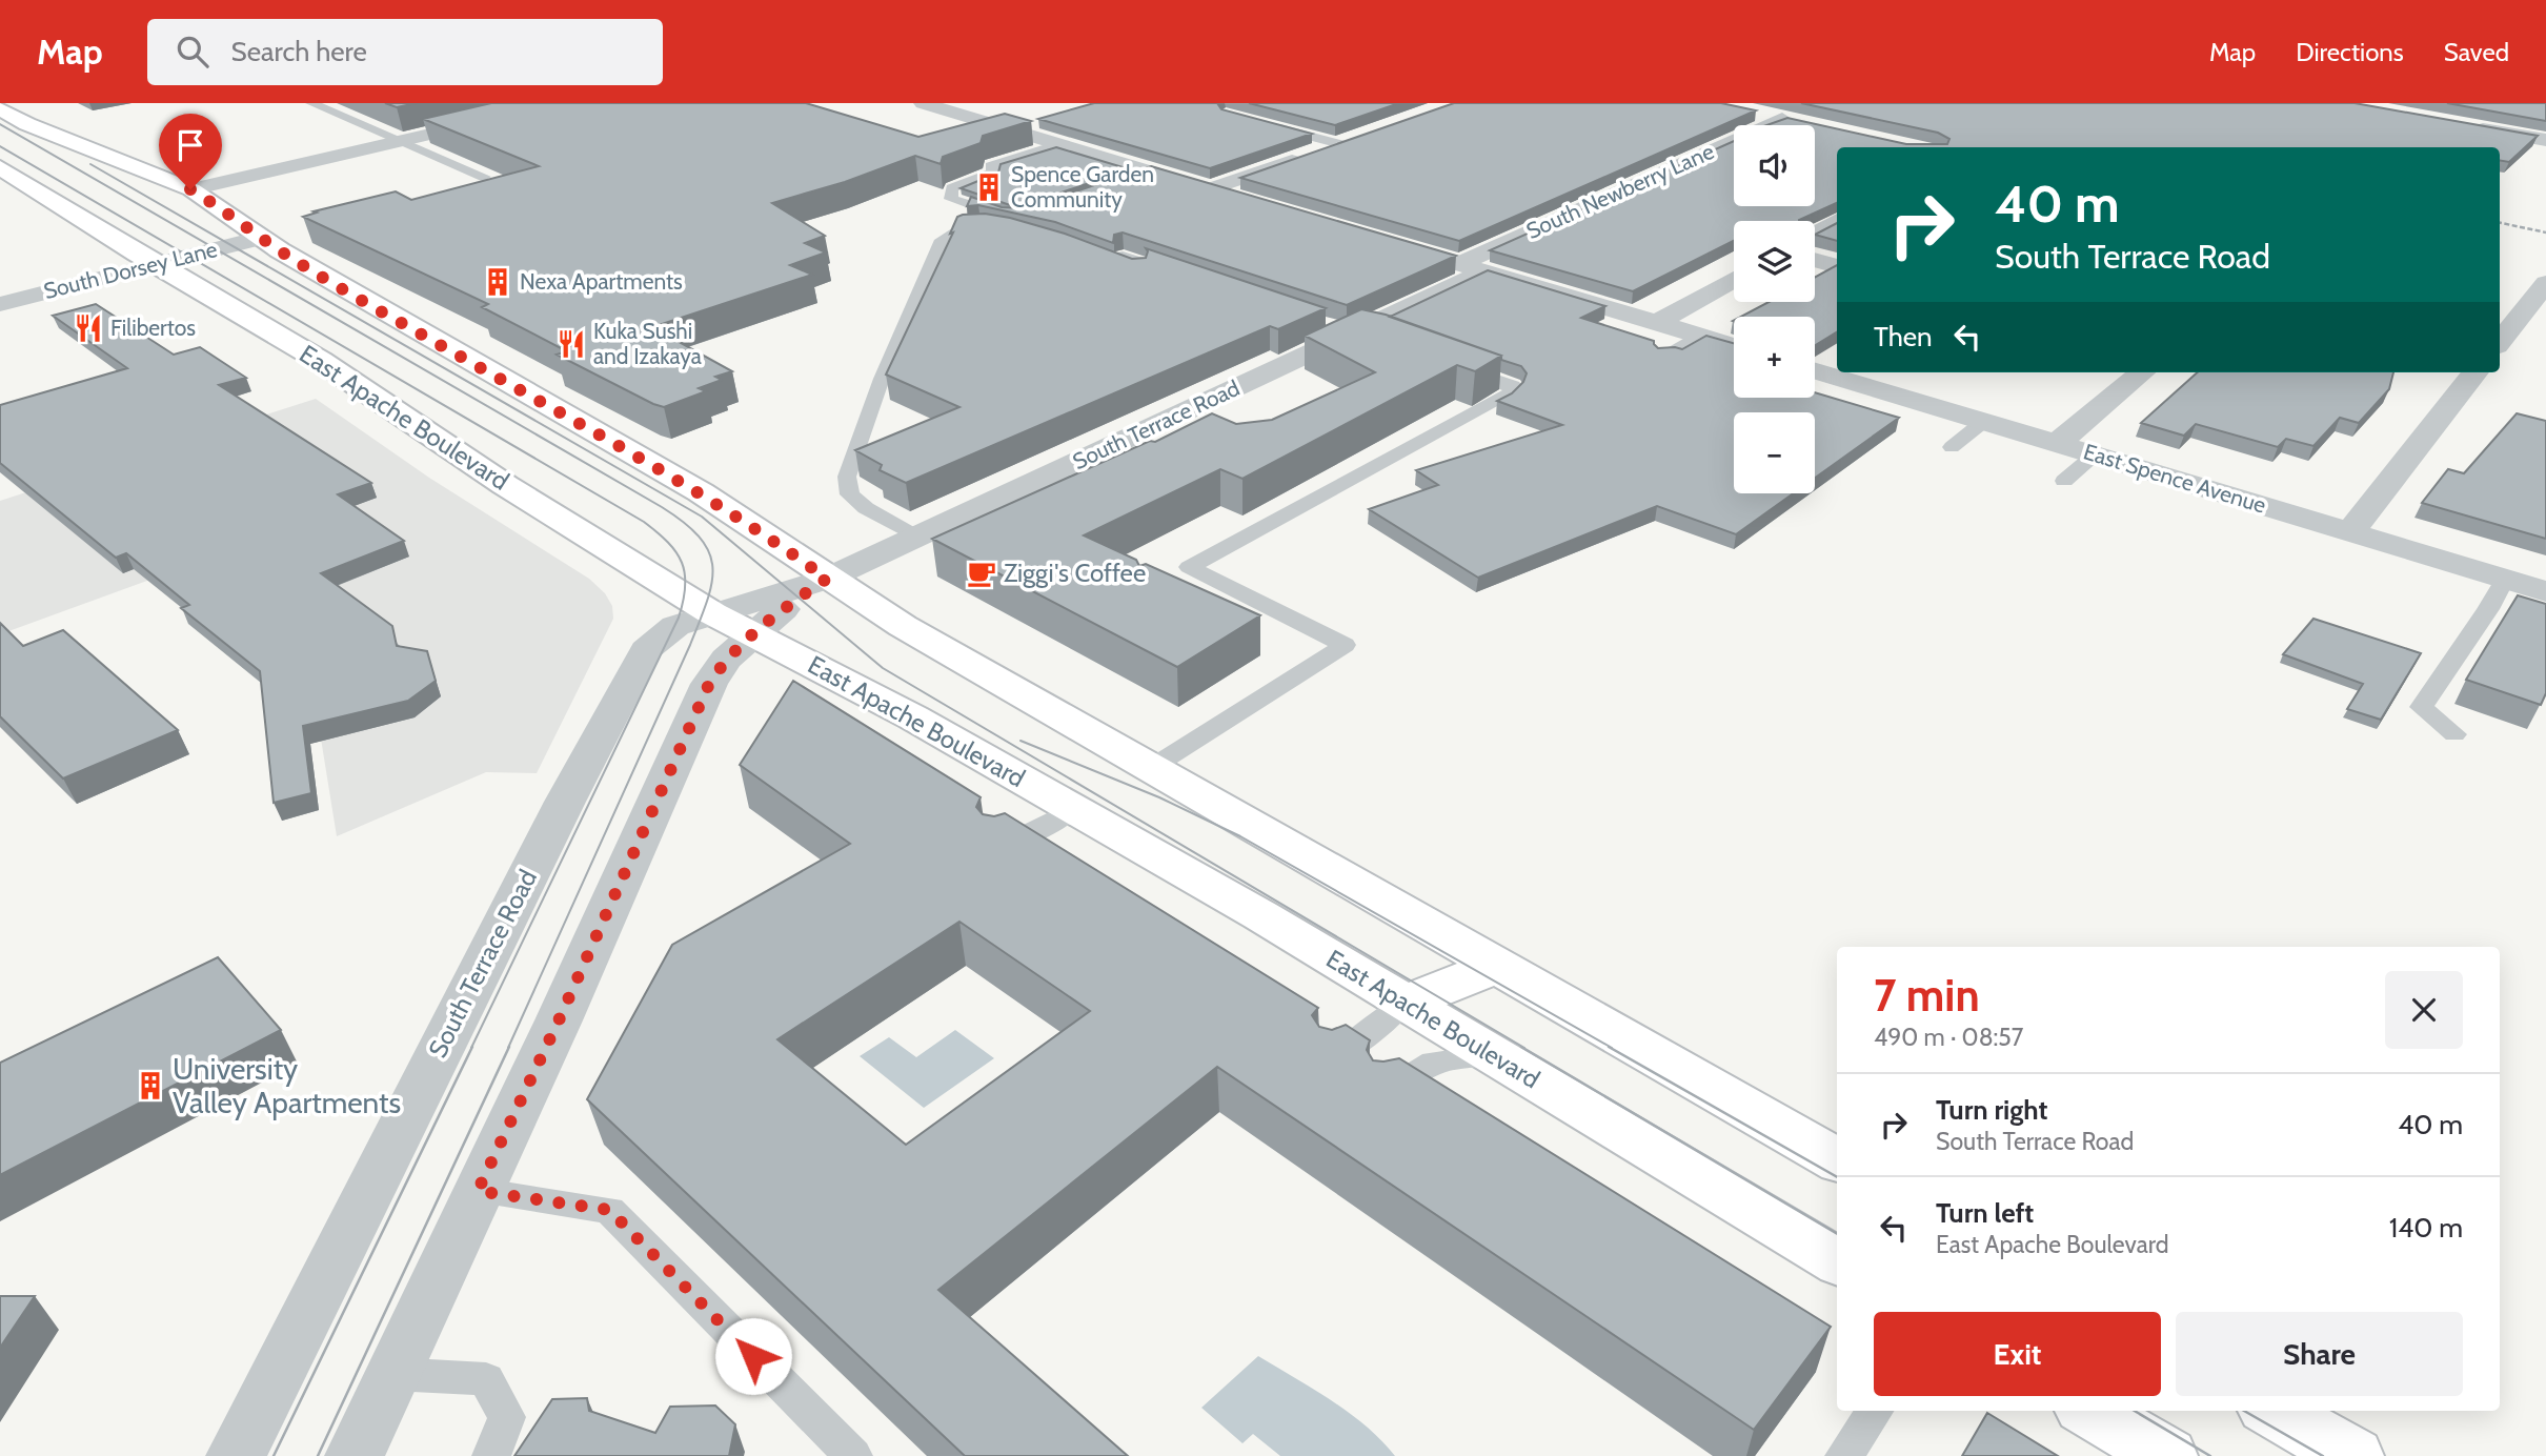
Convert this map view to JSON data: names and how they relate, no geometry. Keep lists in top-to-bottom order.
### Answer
{
  "streets": {
    "main road": ["East Apache Boulevard"],
    "street": [
      "South Newberry Lane",
      "South Dorsey Lane",
      "South Terrace Road",
      "East Spence Avenue"
    ]
  },
  "crossings": [
    ["South Newberry Lane", "South Terrace Road"],
    ["South Dorsey Lane", "East Apache Boulevard"],
    ["East Apache Boulevard", "South Terrace Road"]
  ],
  "places": {
    "building": ["Spence Garden Community", "Nexa Apartments", "University Valley Apartments"],
    "restaurant": ["Filibertos", "Kuka Sushi and Izakaya"],
    "cafe": ["Ziggi's Coffee"]
  },
  "page": {
    "header": "Map",
    "search": "Search here",
    "nav": ["Map", "Directions", "Saved"],
    "map_buttons": ["+", "−"],
    "turn": ["40 m", "South Terrace Road"],
    "then": "Then",
    "heading": ["7 min", "490 m · 08:57"],
    "list": [
      {
        "name": "Turn right",
        "note": "South Terrace Road",
        "value": "40 m"
      },
      {
        "name": "Turn left",
        "note": "East Apache Boulevard",
        "value": "140 m"
      }
    ],
    "buttons": ["Exit", "Share"]
  }
}
